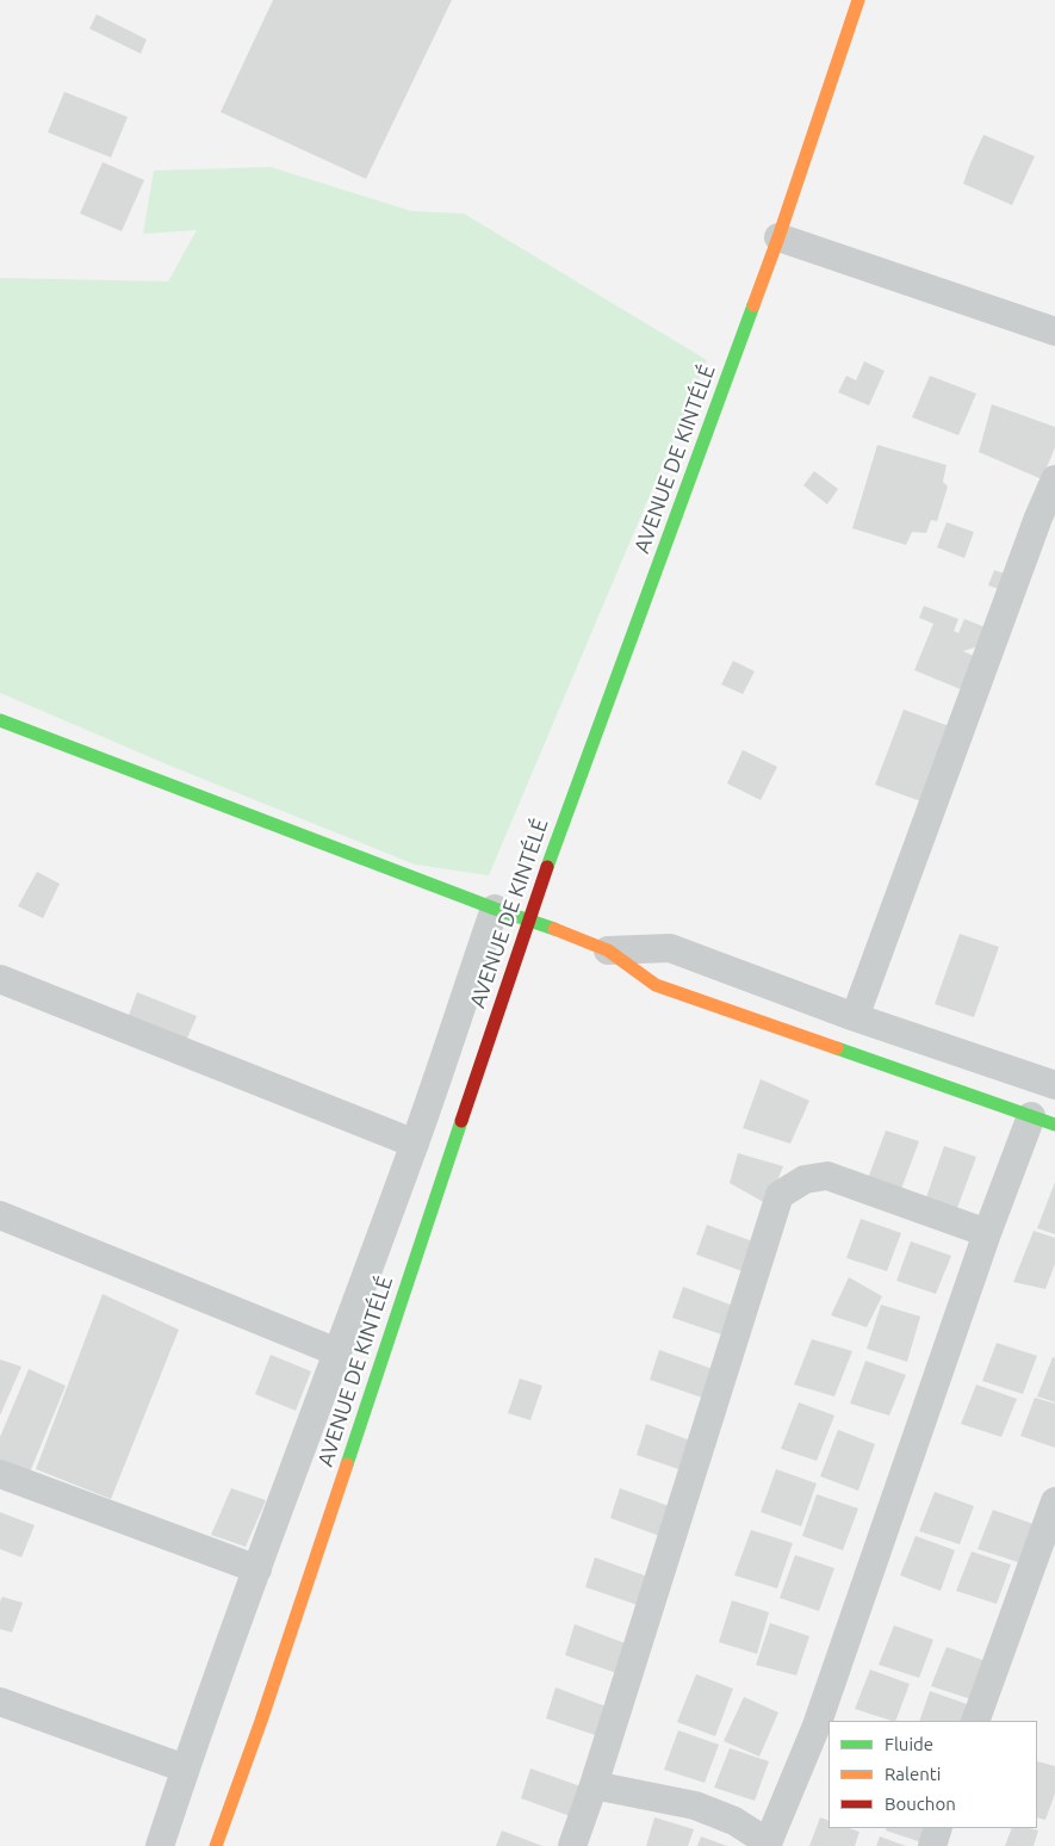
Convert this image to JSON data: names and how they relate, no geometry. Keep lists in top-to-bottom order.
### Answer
{
  "streets": {
    "main road": ["AVENUE DE KINTÉLÉ"]
  },
  "legend": ["Fluide", "Ralenti", "Bouchon"]
}
